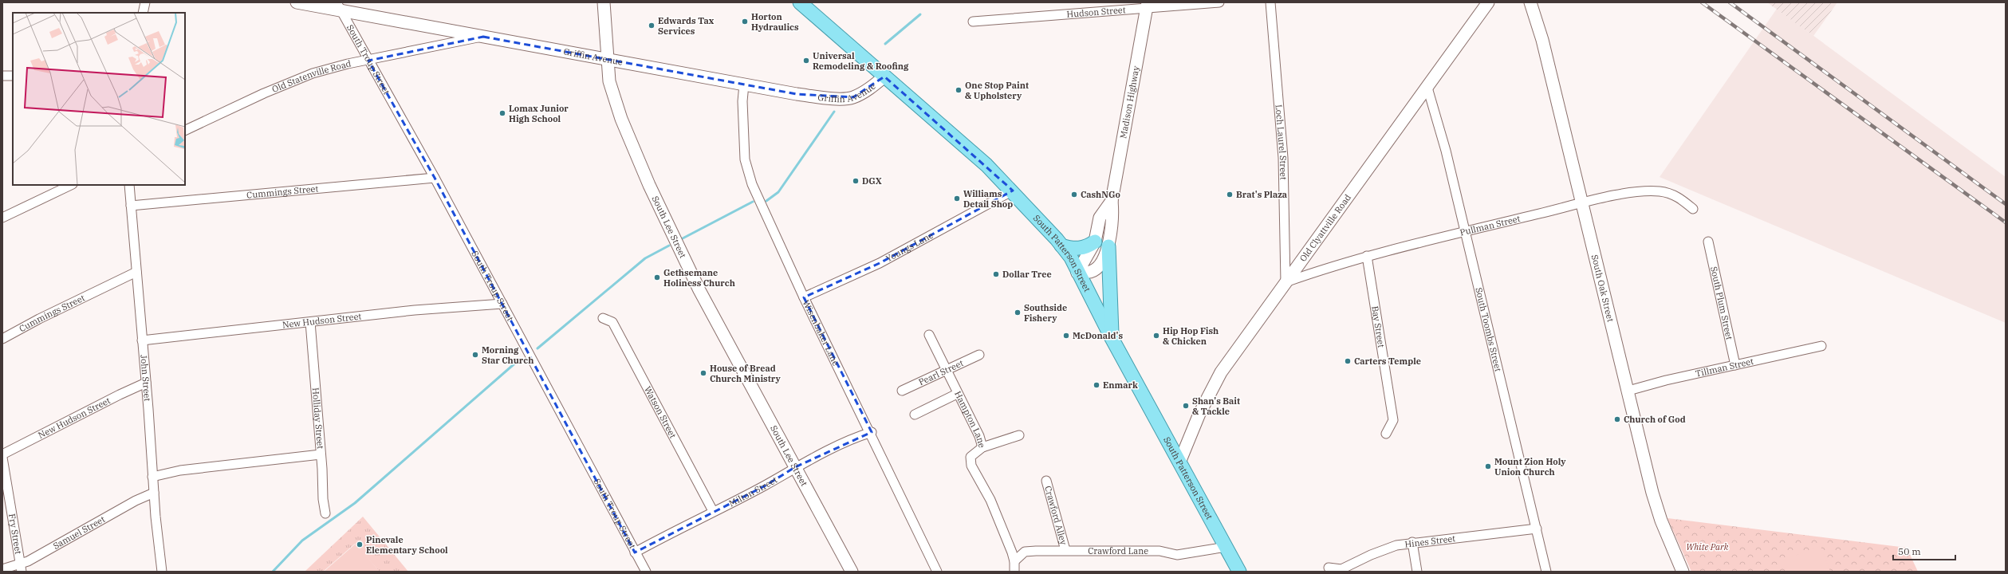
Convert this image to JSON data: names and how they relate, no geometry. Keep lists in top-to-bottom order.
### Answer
{
  "streets": {
    "main road": [
      "Griffin Avenue",
      "Madison Highway",
      "South Lee Street",
      "Old Clyattville Road",
      "South Patterson Street",
      "South Oak Street"
    ],
    "street": [
      "Hudson Street",
      "South Troup Street",
      "Old Statenville Road",
      "Loch Laurel Street",
      "Cummings Street",
      "Pullman Street",
      "Youngs Lane",
      "South Plum Street",
      "New Hudson Street",
      "Bay Street",
      "South Toombs Street",
      "Wisenbaker Lane",
      "Tillman Street",
      "Pearl Street",
      "John Street",
      "Watson Street",
      "Holliday Street",
      "Hampton Lane",
      "Milton Street",
      "Crawford Alley",
      "Samuel Street",
      "Fry Street",
      "Hines Street",
      "Crawford Lane"
    ]
  },
  "crossings": [
    ["Hudson Street", "Madison Highway"],
    ["Griffin Avenue", "South Troup Street"],
    ["Griffin Avenue", "Old Statenville Road"],
    ["Griffin Avenue", "South Lee Street"],
    ["Griffin Avenue", "South Patterson Street"],
    ["Griffin Avenue", "Wisenbaker Lane"],
    ["South Troup Street", "Old Statenville Road"],
    ["South Troup Street", "Cummings Street"],
    ["South Troup Street", "New Hudson Street"],
    ["South Troup Street", "Milton Street"],
    ["Madison Highway", "South Patterson Street"],
    ["Loch Laurel Street", "Pullman Street"],
    ["Loch Laurel Street", "Old Clyattville Road"],
    ["Cummings Street", "John Street"],
    ["Pullman Street", "Old Clyattville Road"],
    ["Pullman Street", "South Oak Street"],
    ["Pullman Street", "Bay Street"],
    ["Pullman Street", "South Toombs Street"],
    ["South Lee Street", "Milton Street"],
    ["Old Clyattville Road", "South Patterson Street"],
    ["Old Clyattville Road", "South Toombs Street"],
    ["Youngs Lane", "South Patterson Street"],
    ["Youngs Lane", "Wisenbaker Lane"],
    ["South Patterson Street", "Crawford Lane"],
    ["South Oak Street", "Tillman Street"],
    ["South Plum Street", "Tillman Street"],
    ["New Hudson Street", "John Street"],
    ["New Hudson Street", "Holliday Street"],
    ["South Toombs Street", "Hines Street"],
    ["Wisenbaker Lane", "Milton Street"],
    ["Pearl Street", "Hampton Lane"],
    ["John Street", "Samuel Street"],
    ["Watson Street", "Milton Street"],
    ["Hampton Lane", "Crawford Lane"],
    ["Crawford Alley", "Crawford Lane"],
    ["Samuel Street", "Fry Street"]
  ],
  "parks": ["White Park"],
  "places": [
    "Horton Hydraulics",
    "Edwards Tax Services",
    "Universal Remodeling & Roofing",
    "One Stop Paint & Upholstery",
    "Lomax Junior High School",
    "DGX",
    "CashNGo",
    "Brat's Plaza",
    "Williams Detail Shop",
    "Dollar Tree",
    "Gethsemane Holiness Church",
    "Southside Fishery",
    "McDonald's",
    "Hip Hop Fish & Chicken",
    "Morning Star Church",
    "Carters Temple",
    "House of Bread Church Ministry",
    "Enmark",
    "Shan's Bait & Tackle",
    "Church of God",
    "Mount Zion Holy Union Church",
    "Pinevale Elementary School"
  ],
  "scale_bar": "50 m"
}
